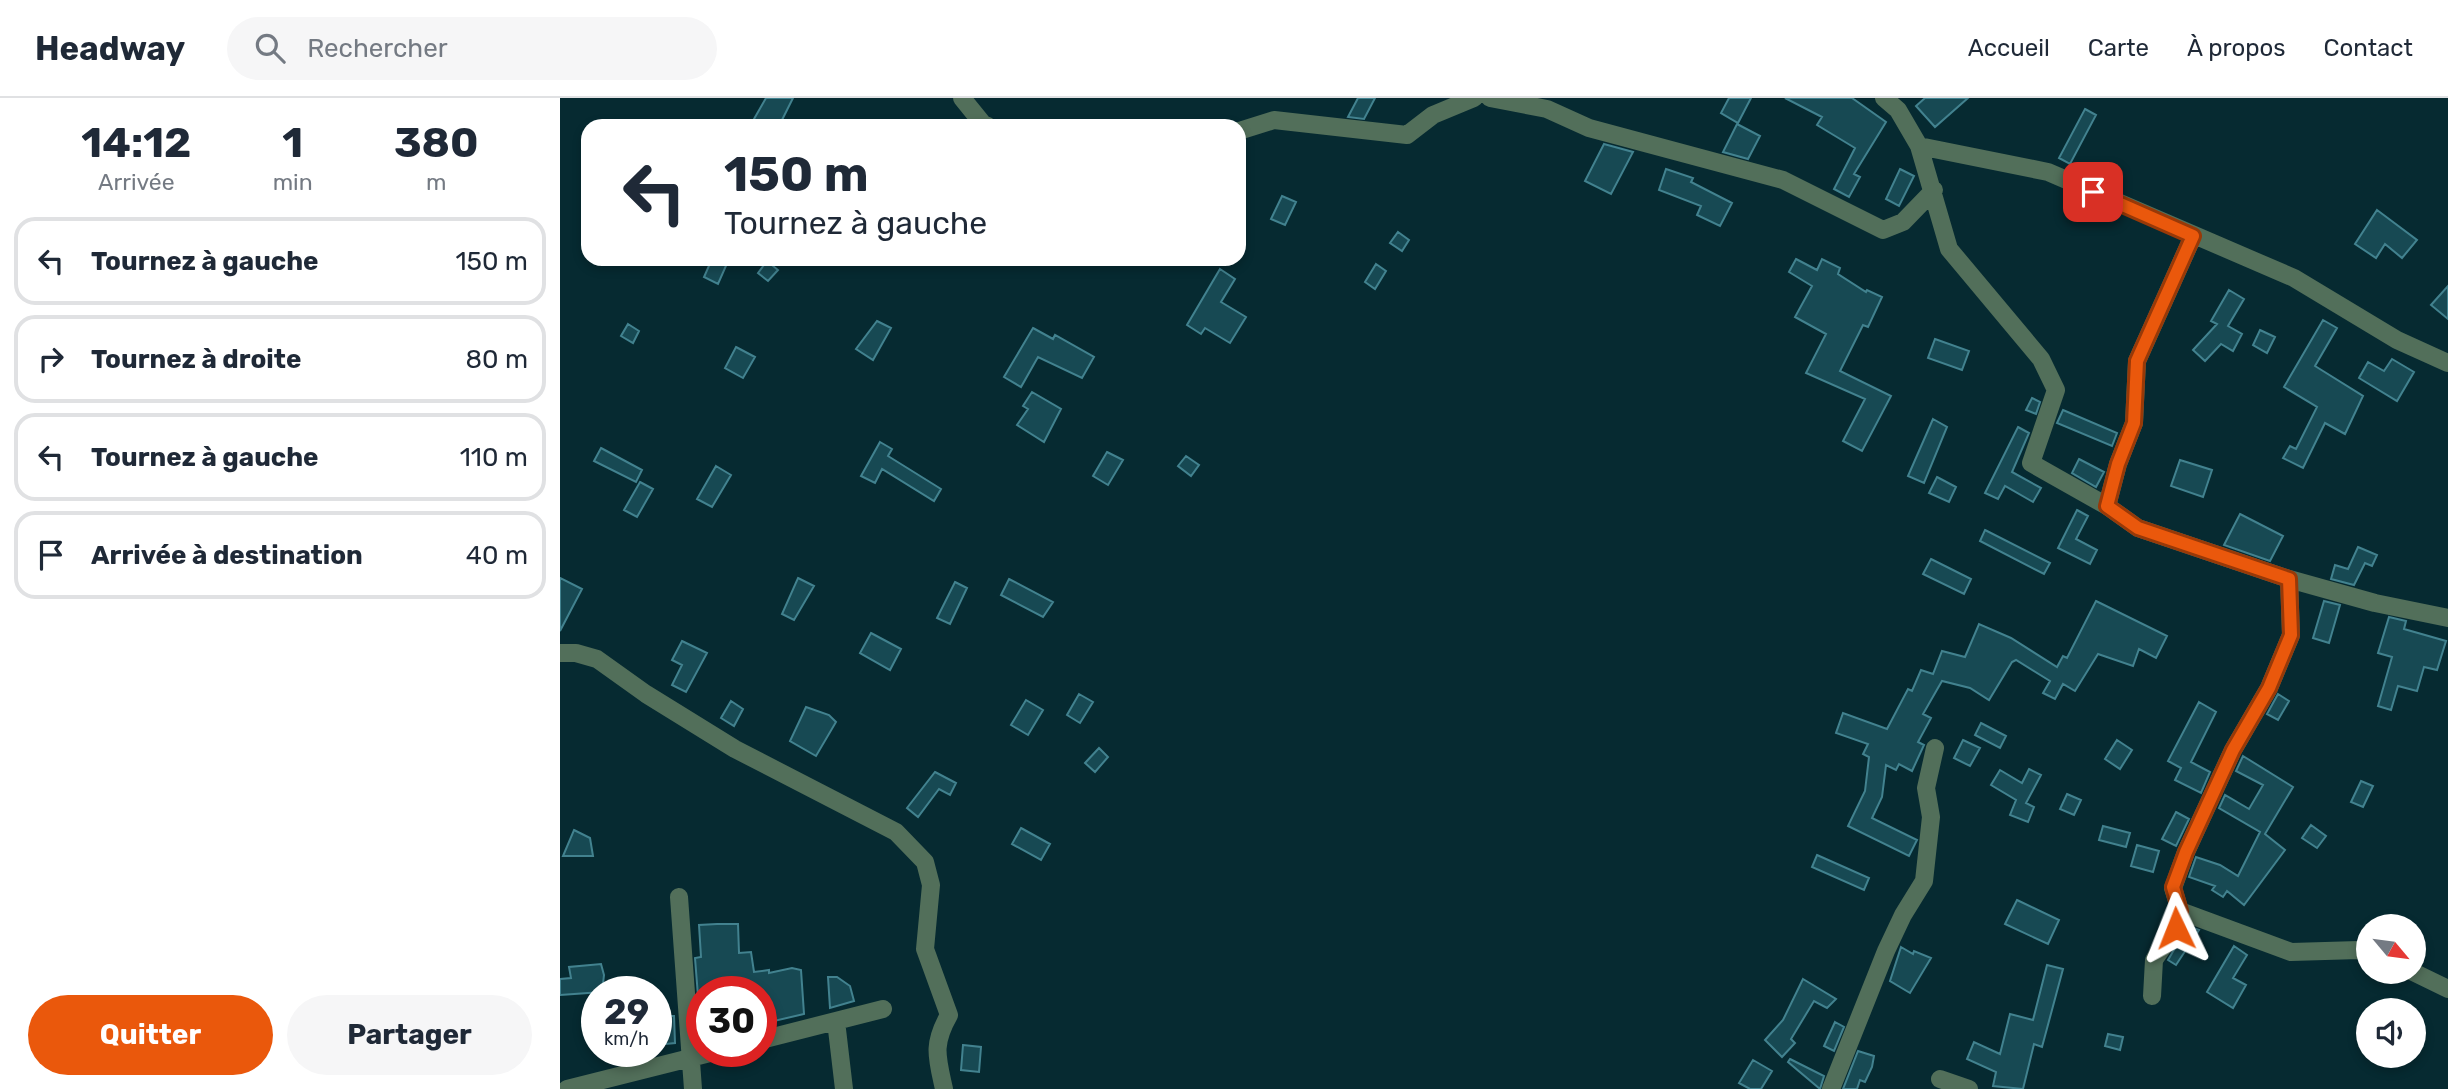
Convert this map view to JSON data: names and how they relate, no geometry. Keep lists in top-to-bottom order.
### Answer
{
  "north": "bottom right",
  "page": {
    "header": "Headway",
    "search": "Rechercher",
    "nav": [
      "Accueil",
      "Carte",
      "À propos",
      "Contact"
    ],
    "eta": [
      "14:12",
      "Arrivée",
      "1",
      "min",
      "380",
      "m"
    ],
    "turn": ["150 m", "Tournez à gauche"],
    "list": [
      {
        "name": "Tournez à gauche",
        "value": "150 m"
      },
      {
        "name": "Tournez à droite",
        "value": "80 m"
      },
      {
        "name": "Tournez à gauche",
        "value": "110 m"
      },
      {
        "name": "Arrivée à destination",
        "value": "40 m"
      }
    ],
    "speed": "29 km/h",
    "limit": "30",
    "buttons": ["Quitter", "Partager"]
  }
}
